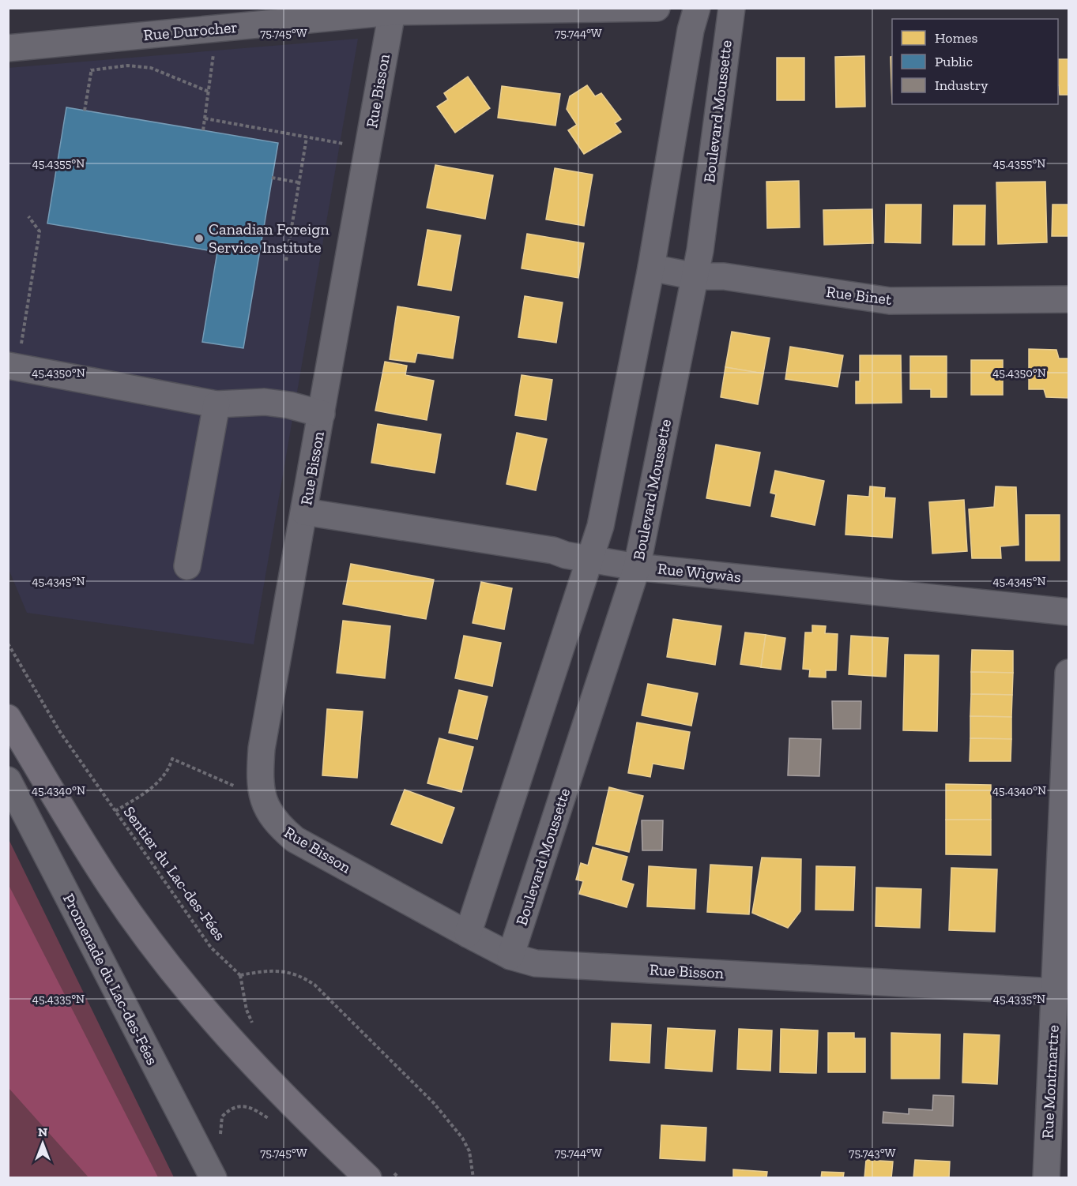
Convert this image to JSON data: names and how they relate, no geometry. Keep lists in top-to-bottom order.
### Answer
{
  "streets": {
    "street": [
      "Rue Durocher",
      "Rue Bisson",
      "Boulevard Moussette",
      "Rue Binet",
      "Rue Wìgwàs",
      "Promenade du Lac-des-Fées",
      "Rue Montmartre"
    ],
    "path": ["Sentier du Lac-des-Fées"]
  },
  "crossings": [
    ["Rue Durocher", "Rue Bisson"],
    ["Rue Bisson", "Boulevard Moussette"],
    ["Rue Bisson", "Rue Wìgwàs"],
    ["Rue Bisson", "Rue Montmartre"],
    ["Boulevard Moussette", "Rue Binet"],
    ["Boulevard Moussette", "Rue Wìgwàs"]
  ],
  "places": ["Canadian Foreign Service Institute"],
  "legend": ["Homes", "Public", "Industry"],
  "north": "top",
  "coordinates": [
    "75.745°W",
    "75.744°W",
    "45.4355°N",
    "45.4350°N",
    "45.4345°N",
    "45.4340°N",
    "45.4335°N",
    "75.743°W"
  ]
}
